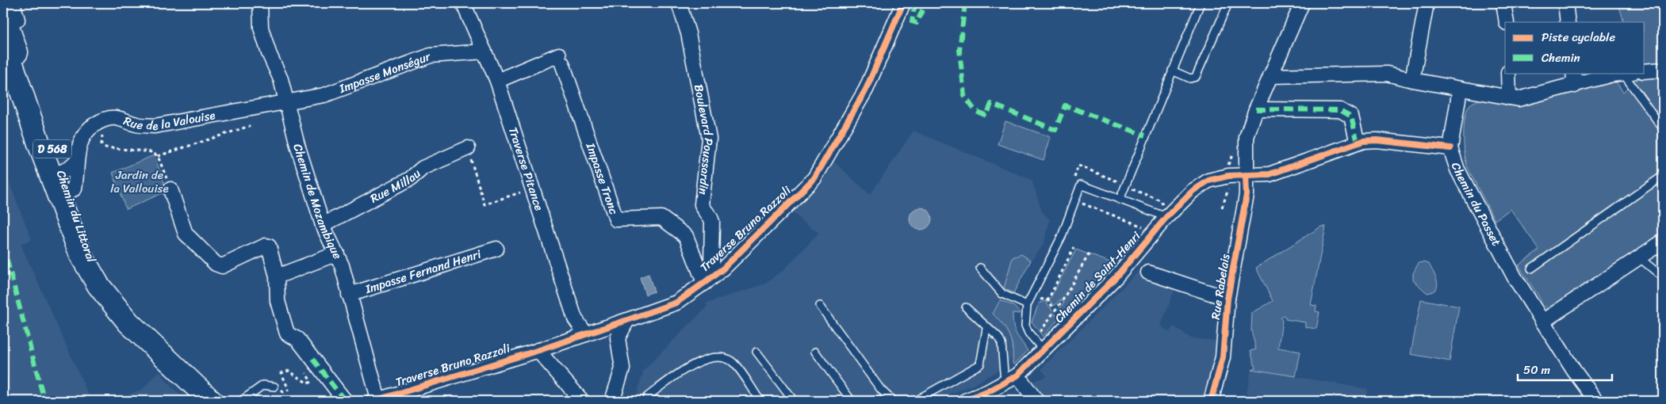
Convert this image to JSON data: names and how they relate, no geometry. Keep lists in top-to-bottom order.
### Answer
{
  "streets": {
    "main road": ["D 568", "Chemin du Littoral"],
    "street": [
      "Impasse Monségur",
      "Rue de la Valouise",
      "Boulevard Poussardin",
      "Traverse Pitance",
      "Impasse Tronc",
      "Rue Millau",
      "Chemin de Mozambique",
      "Chemin du Passet",
      "Traverse Bruno Razzoli",
      "Impasse Fernand Henri",
      "Chemin de Saint-Henri",
      "Rue Rabelais"
    ]
  },
  "crossings": [
    ["Impasse Monségur", "Rue de la Valouise"],
    ["Impasse Monségur", "Traverse Pitance"],
    ["Impasse Monségur", "Chemin de Mozambique"],
    ["Rue de la Valouise", "Chemin de Mozambique"],
    ["Rue de la Valouise", "Chemin du Littoral"],
    ["Boulevard Poussardin", "Impasse Tronc"],
    ["Boulevard Poussardin", "Traverse Bruno Razzoli"],
    ["Traverse Pitance", "Impasse Tronc"],
    ["Traverse Pitance", "Traverse Bruno Razzoli"],
    ["Impasse Tronc", "Traverse Bruno Razzoli"],
    ["Rue Millau", "Chemin de Mozambique"],
    ["Chemin de Mozambique", "Traverse Bruno Razzoli"],
    ["Chemin de Mozambique", "Impasse Fernand Henri"],
    ["Chemin du Passet", "Chemin de Saint-Henri"],
    ["Chemin de Saint-Henri", "Rue Rabelais"]
  ],
  "parks": ["Jardin de la Vallouise"],
  "legend": ["Piste cyclable", "Chemin"],
  "scale_bar": "50 m"
}
